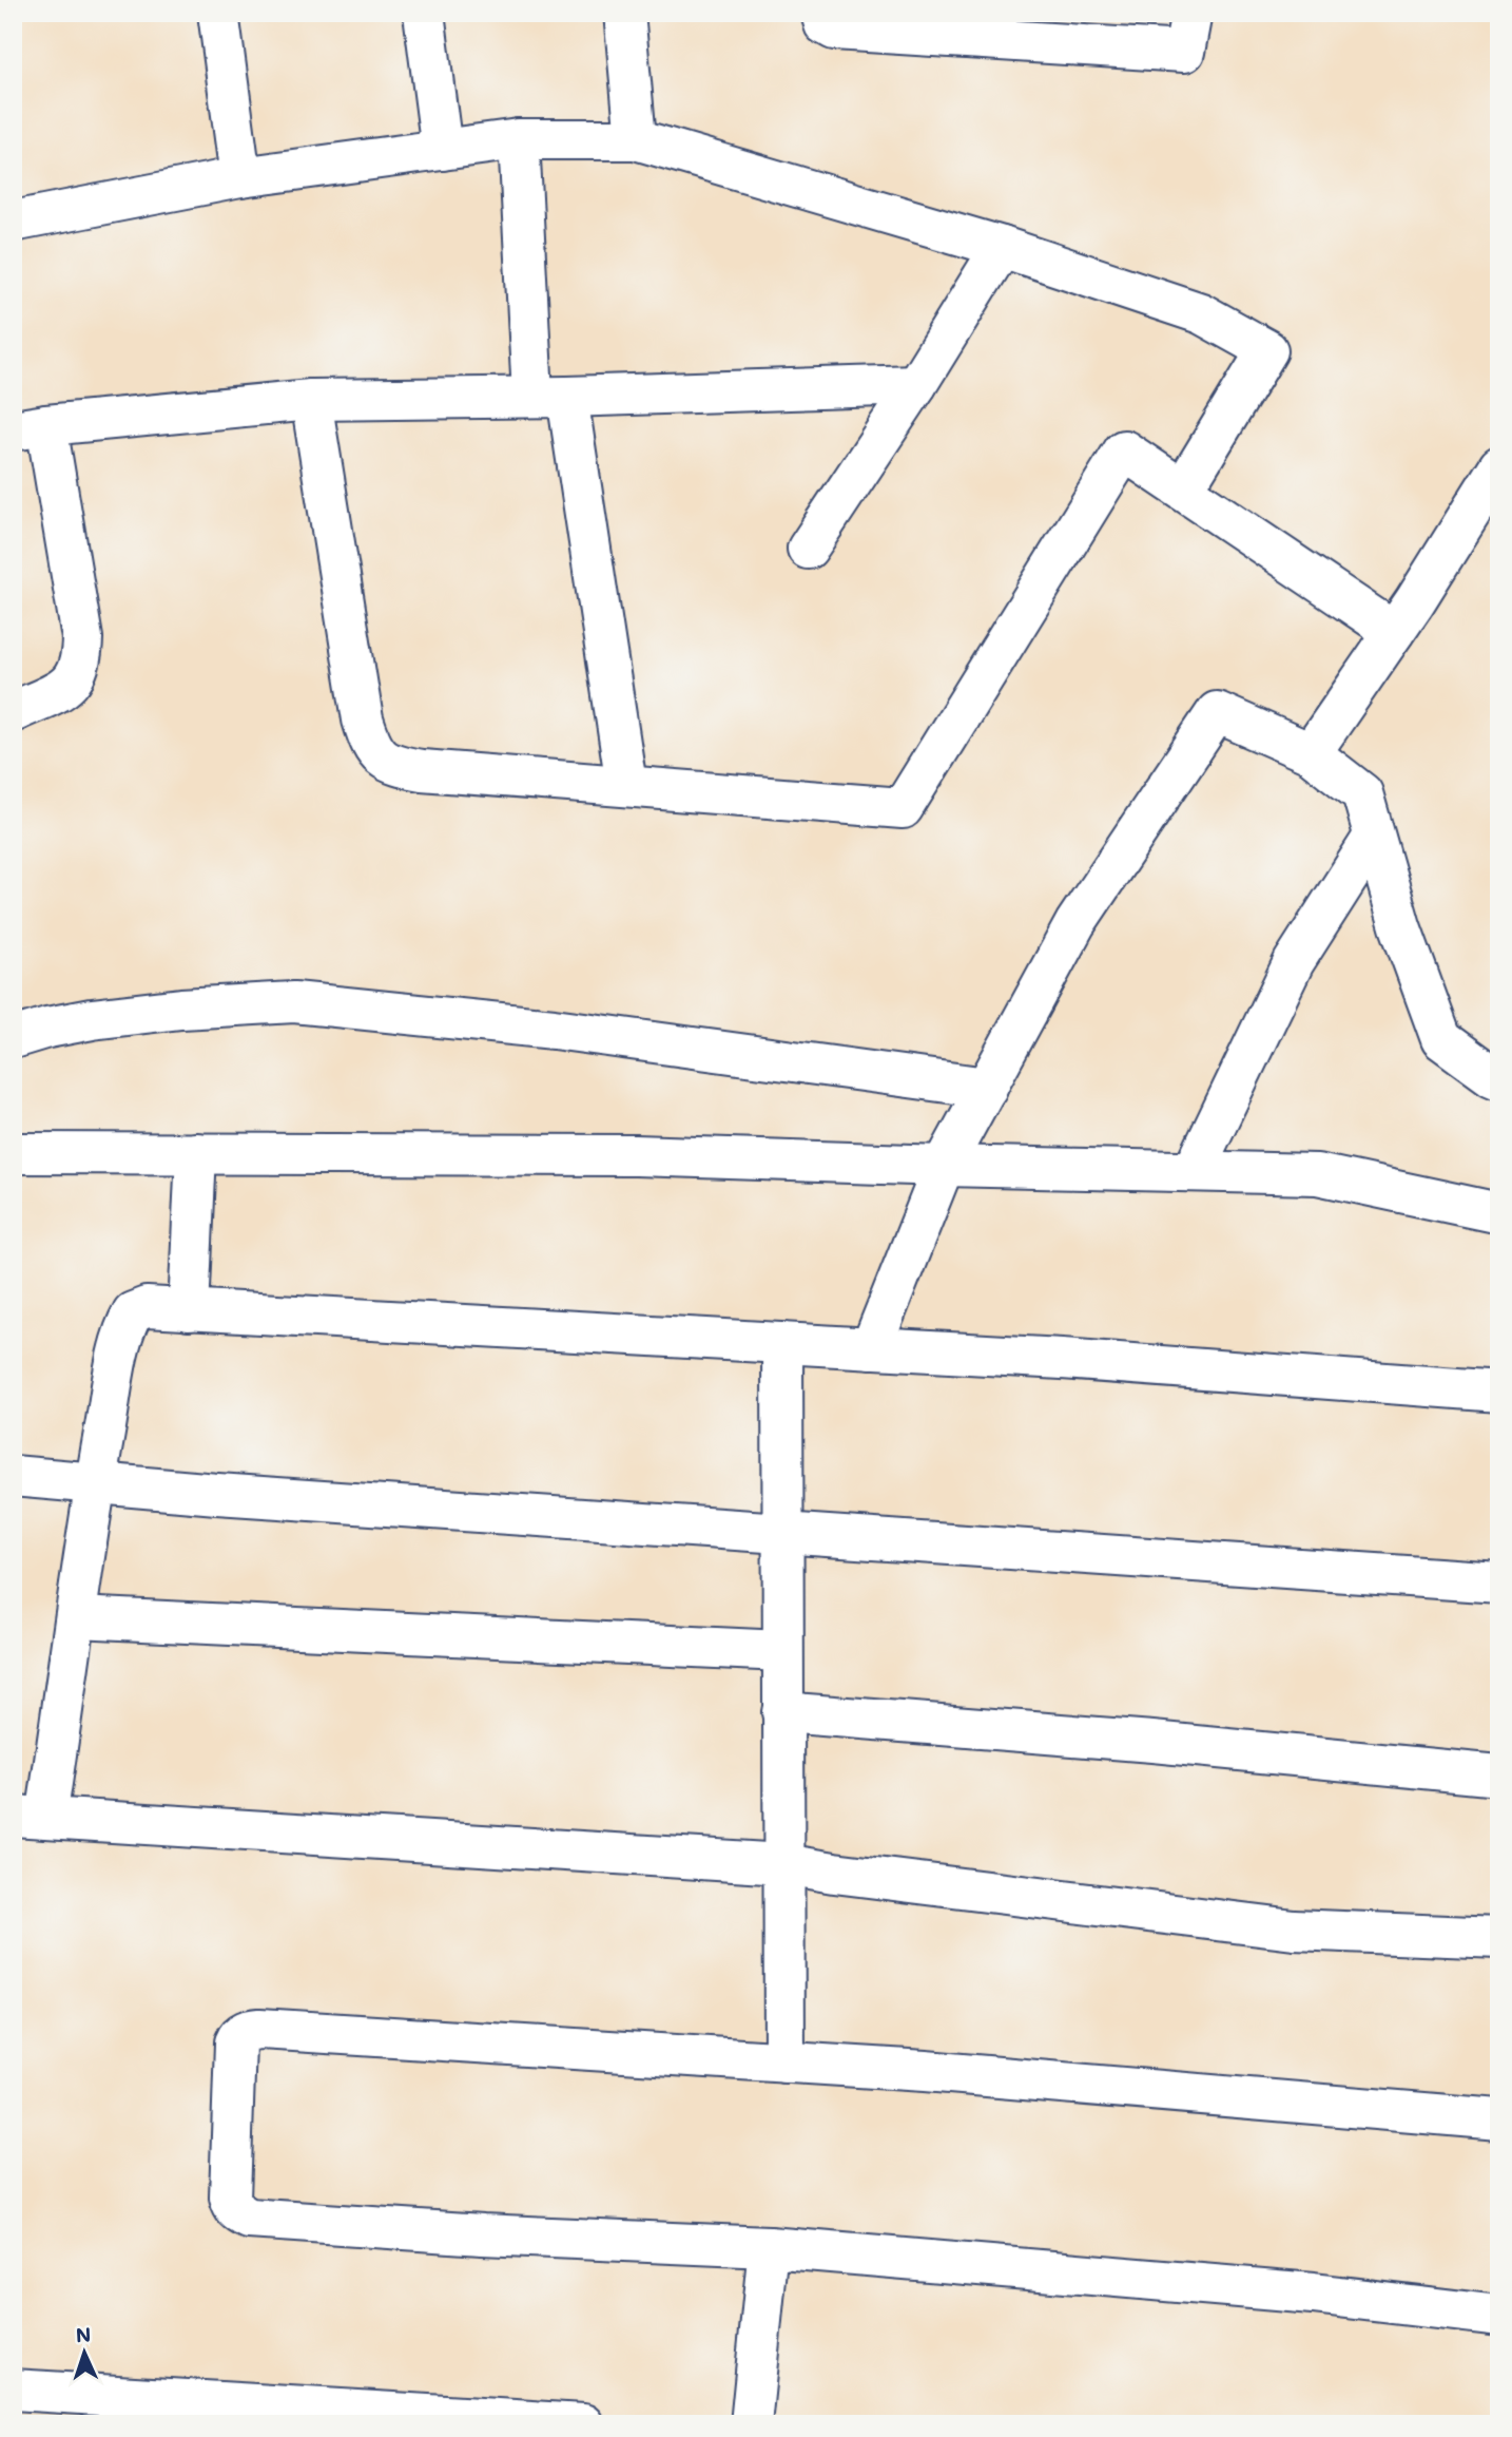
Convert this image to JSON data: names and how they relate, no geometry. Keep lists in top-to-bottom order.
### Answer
{
  "north": "top"
}
